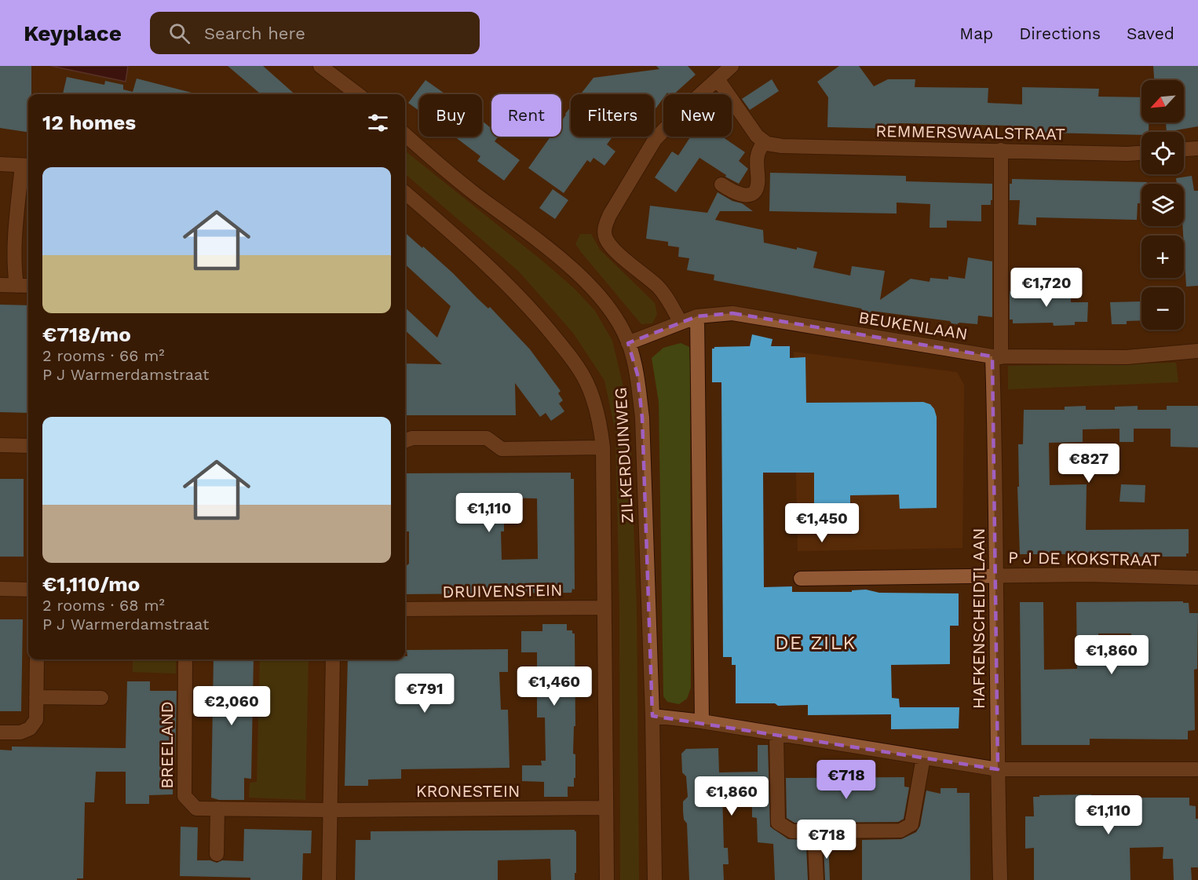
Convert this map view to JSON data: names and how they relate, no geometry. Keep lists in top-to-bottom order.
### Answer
{
  "streets": {
    "street": [
      "REMMERSWAALSTRAAT",
      "BEUKENLAAN",
      "ZILKERDUINWEG",
      "P J DE KOKSTRAAT",
      "DRUIVENSTEIN",
      "HAFKENSCHEIDTLAAN",
      "BREELAND",
      "KRONESTEIN"
    ]
  },
  "crossings": [
    ["REMMERSWAALSTRAAT", "HAFKENSCHEIDTLAAN"],
    ["BEUKENLAAN", "ZILKERDUINWEG"],
    ["BEUKENLAAN", "HAFKENSCHEIDTLAAN"],
    ["ZILKERDUINWEG", "DRUIVENSTEIN"],
    ["ZILKERDUINWEG", "KRONESTEIN"],
    ["P J DE KOKSTRAAT", "HAFKENSCHEIDTLAAN"],
    ["BREELAND", "KRONESTEIN"]
  ],
  "districts": ["DE ZILK"],
  "north": "bottom left",
  "page": {
    "header": "Keyplace",
    "search": "Search here",
    "nav": ["Map", "Directions", "Saved"],
    "map_buttons": ["+", "−"],
    "chip": [
      "Buy",
      "Rent",
      "Filters",
      "New"
    ],
    "heading": "12 homes",
    "list": [
      {
        "name": "€718/mo",
        "note": "2 rooms · 66 m² · P J Warmerdamstraat"
      },
      {
        "name": "€1,110/mo",
        "note": "2 rooms · 68 m² · P J Warmerdamstraat"
      }
    ],
    "price": [
      "€1,720",
      "€827",
      "€1,110",
      "€1,450",
      "€1,860",
      "€1,460",
      "€791",
      "€2,060",
      "€718",
      "€1,860",
      "€1,110",
      "€718"
    ]
  }
}
